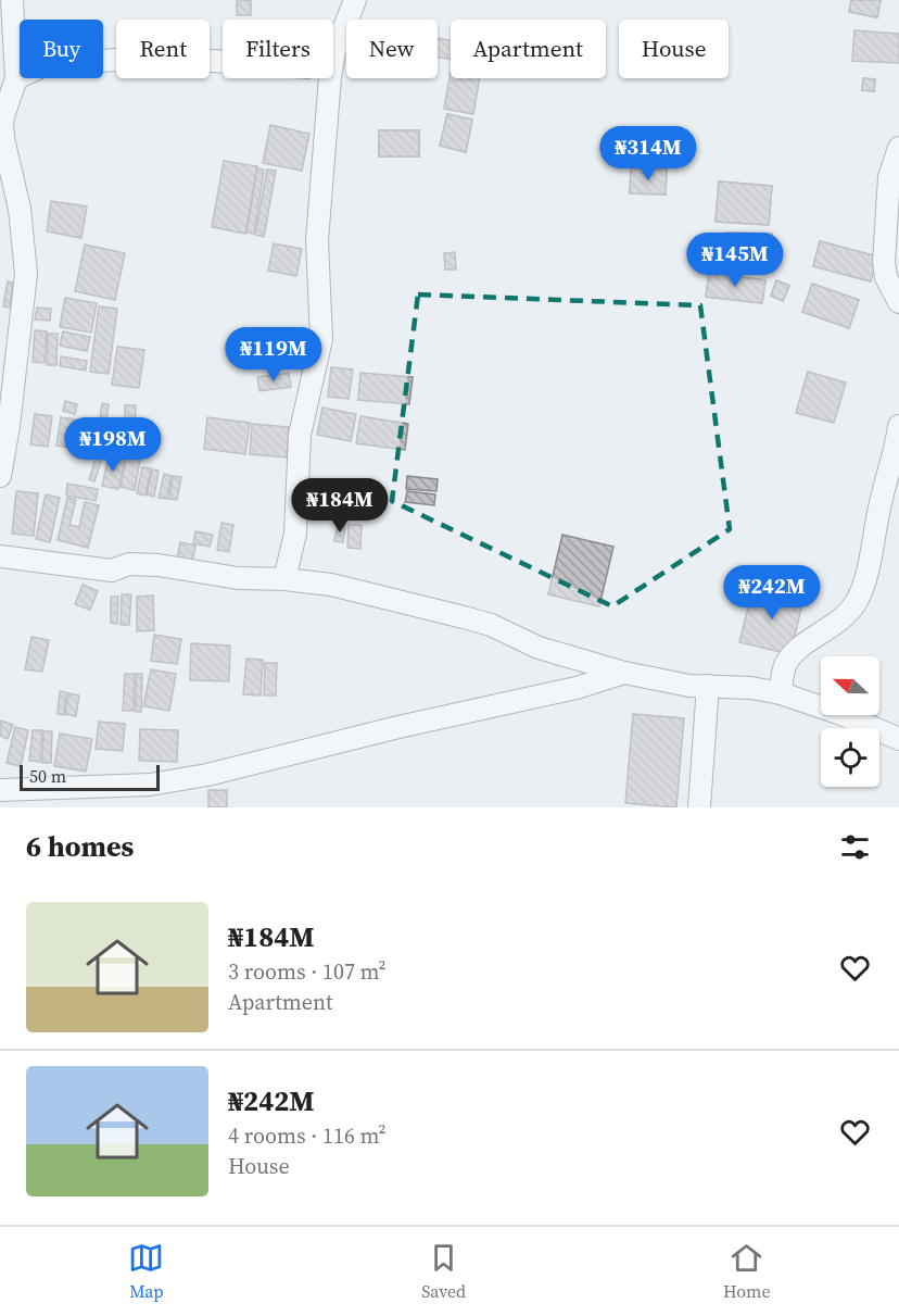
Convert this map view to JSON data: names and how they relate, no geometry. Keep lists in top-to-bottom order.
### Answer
{
  "scale_bar": "50 m",
  "north": "left",
  "page": {
    "chip": [
      "Buy",
      "Rent",
      "Filters",
      "New",
      "Apartment",
      "House"
    ],
    "price": [
      "₦314M",
      "₦145M",
      "₦119M",
      "₦198M",
      "₦184M",
      "₦242M"
    ],
    "scale": "50 m",
    "heading": "6 homes",
    "list": [
      {
        "name": "₦184M",
        "note": "3 rooms · 107 m² · Apartment"
      },
      {
        "name": "₦242M",
        "note": "4 rooms · 116 m² · House"
      }
    ],
    "tabs": ["Map", "Saved", "Home"]
  }
}
